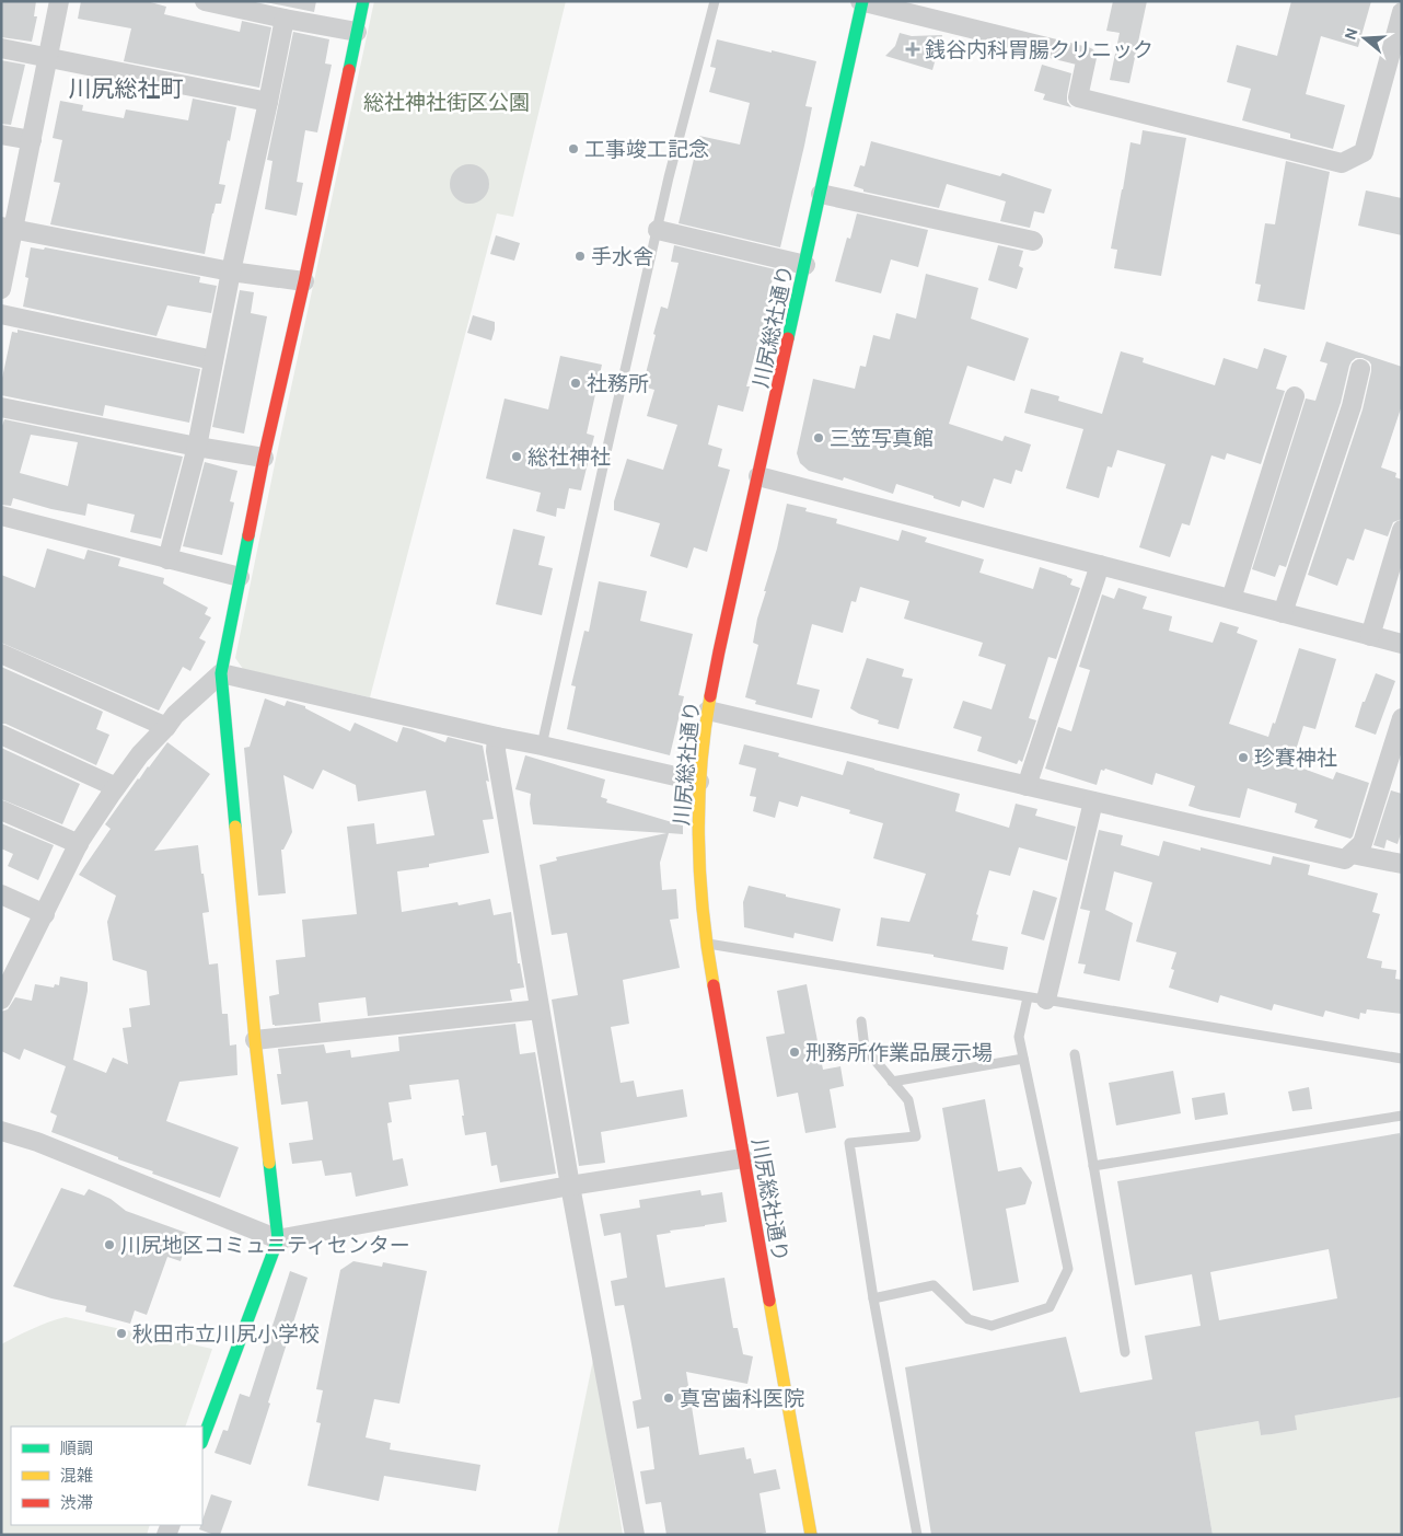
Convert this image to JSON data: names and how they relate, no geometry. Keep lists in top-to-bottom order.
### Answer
{
  "streets": {
    "street": ["川尻総社通り"]
  },
  "districts": ["川尻総社町"],
  "parks": ["総社神社街区公園"],
  "places": {
    "health": ["銭谷内科胃腸クリニック"],
    "other": [
      "工事竣工記念",
      "手水舎",
      "社務所",
      "三笠写真館",
      "総社神社",
      "珍賽神社",
      "刑務所作業品展示場",
      "川尻地区コミュニティセンター",
      "秋田市立川尻小学校",
      "真宮歯科医院"
    ]
  },
  "legend": ["順調", "混雑", "渋滞"],
  "north": "left"
}
